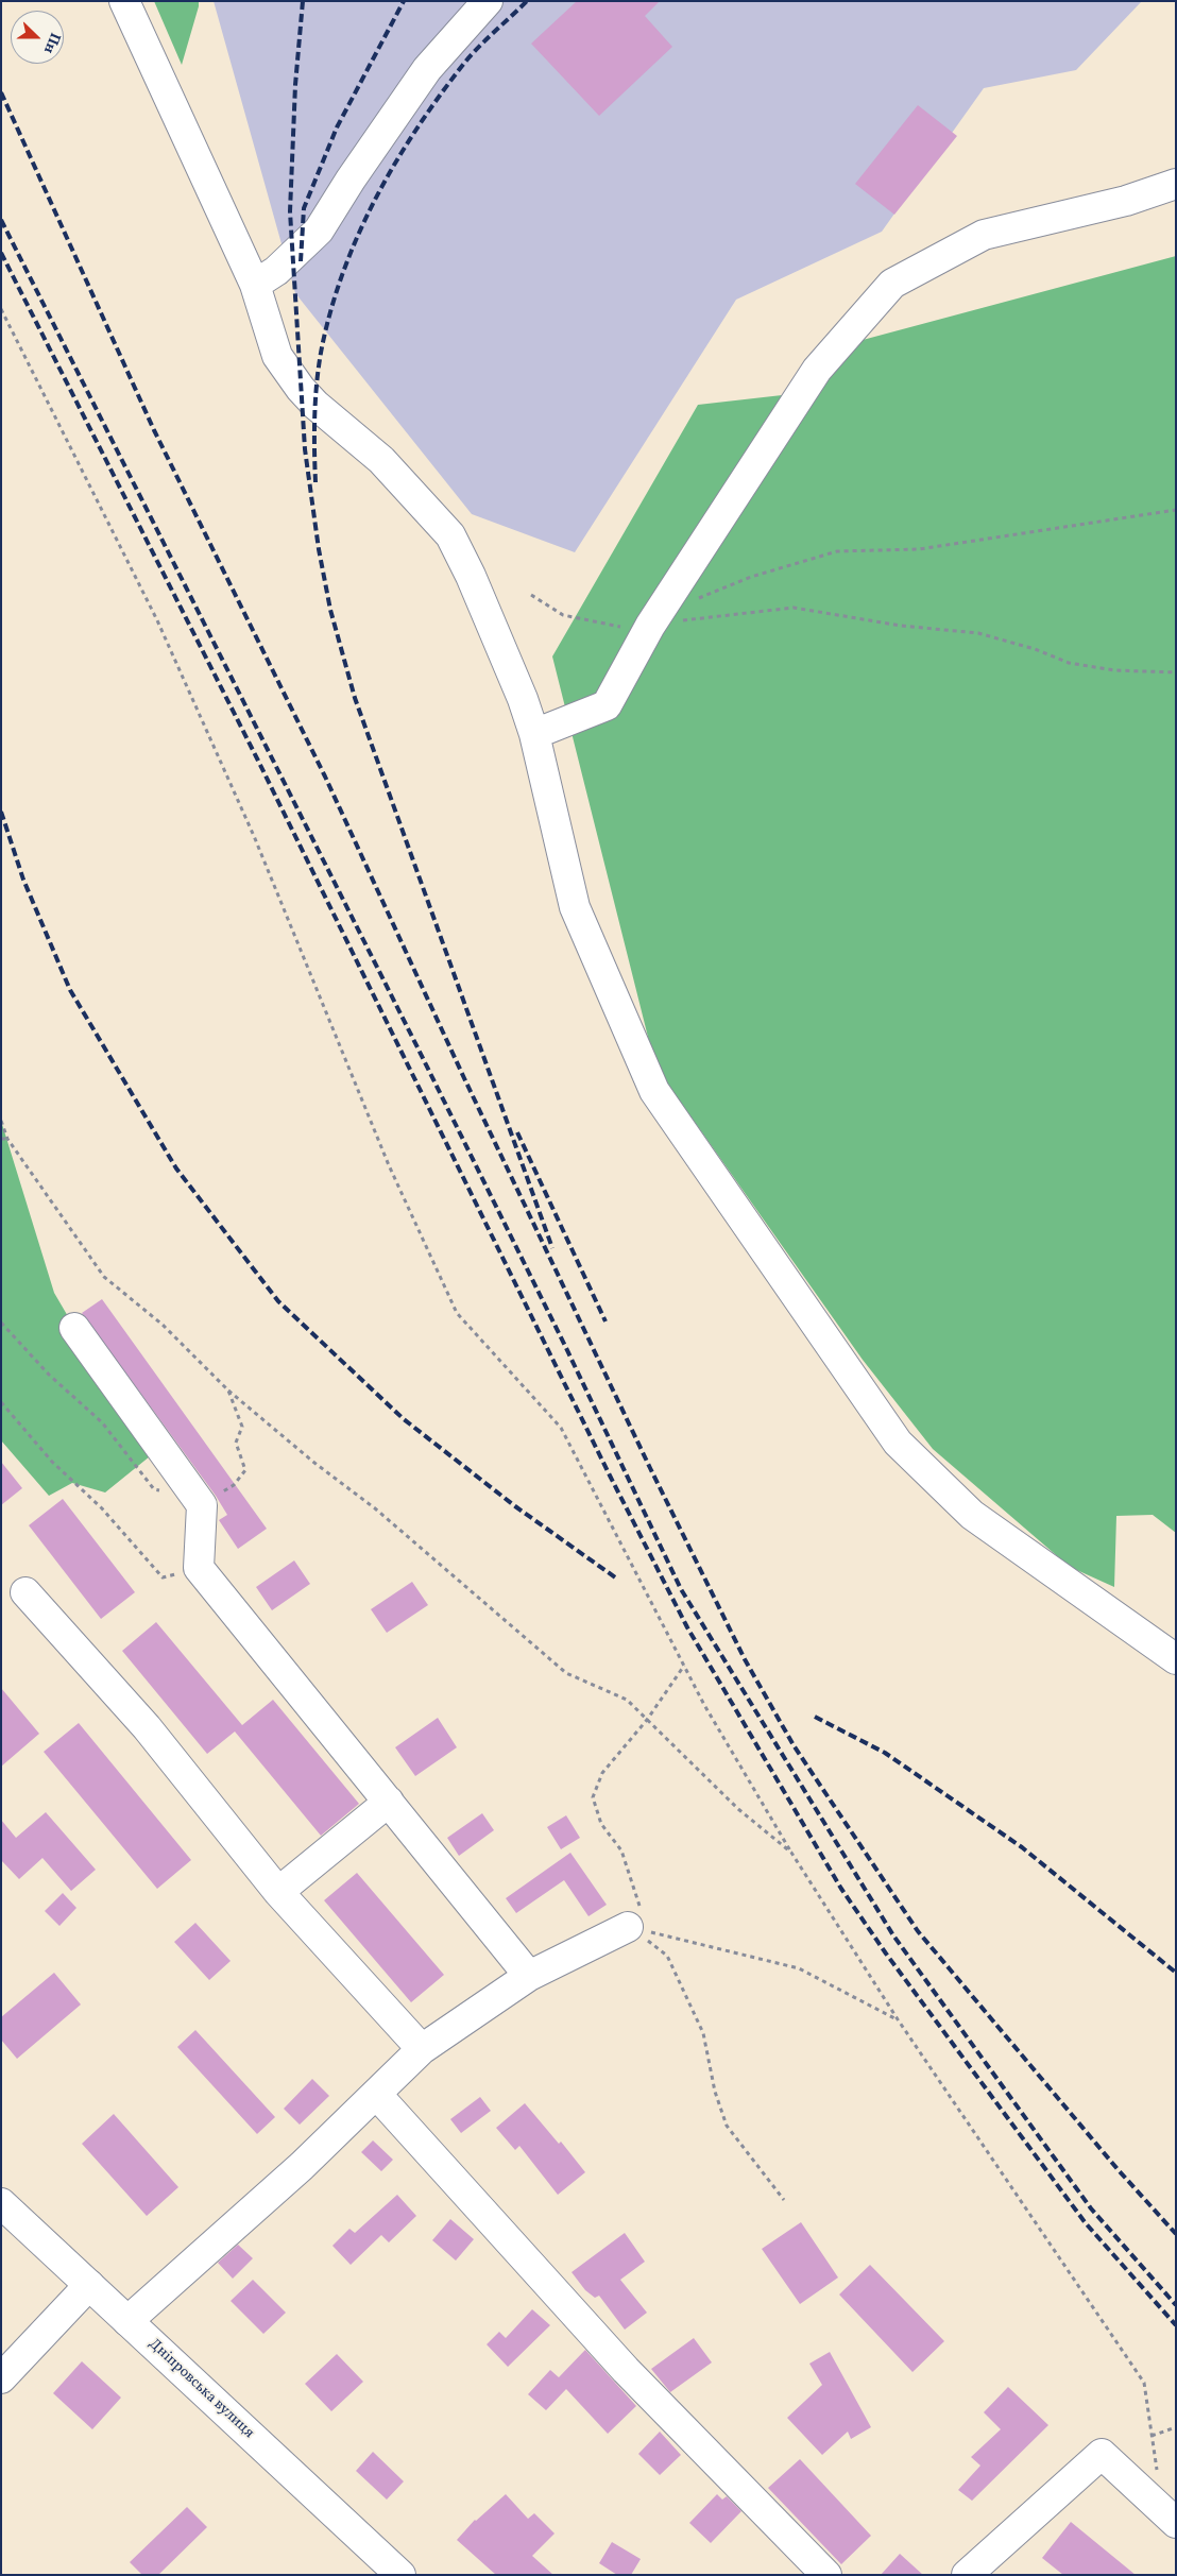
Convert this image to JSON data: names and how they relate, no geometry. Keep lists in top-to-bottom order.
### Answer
{
  "streets": {
    "main road": ["Дніпровська вулиця"]
  },
  "north": "right"
}
